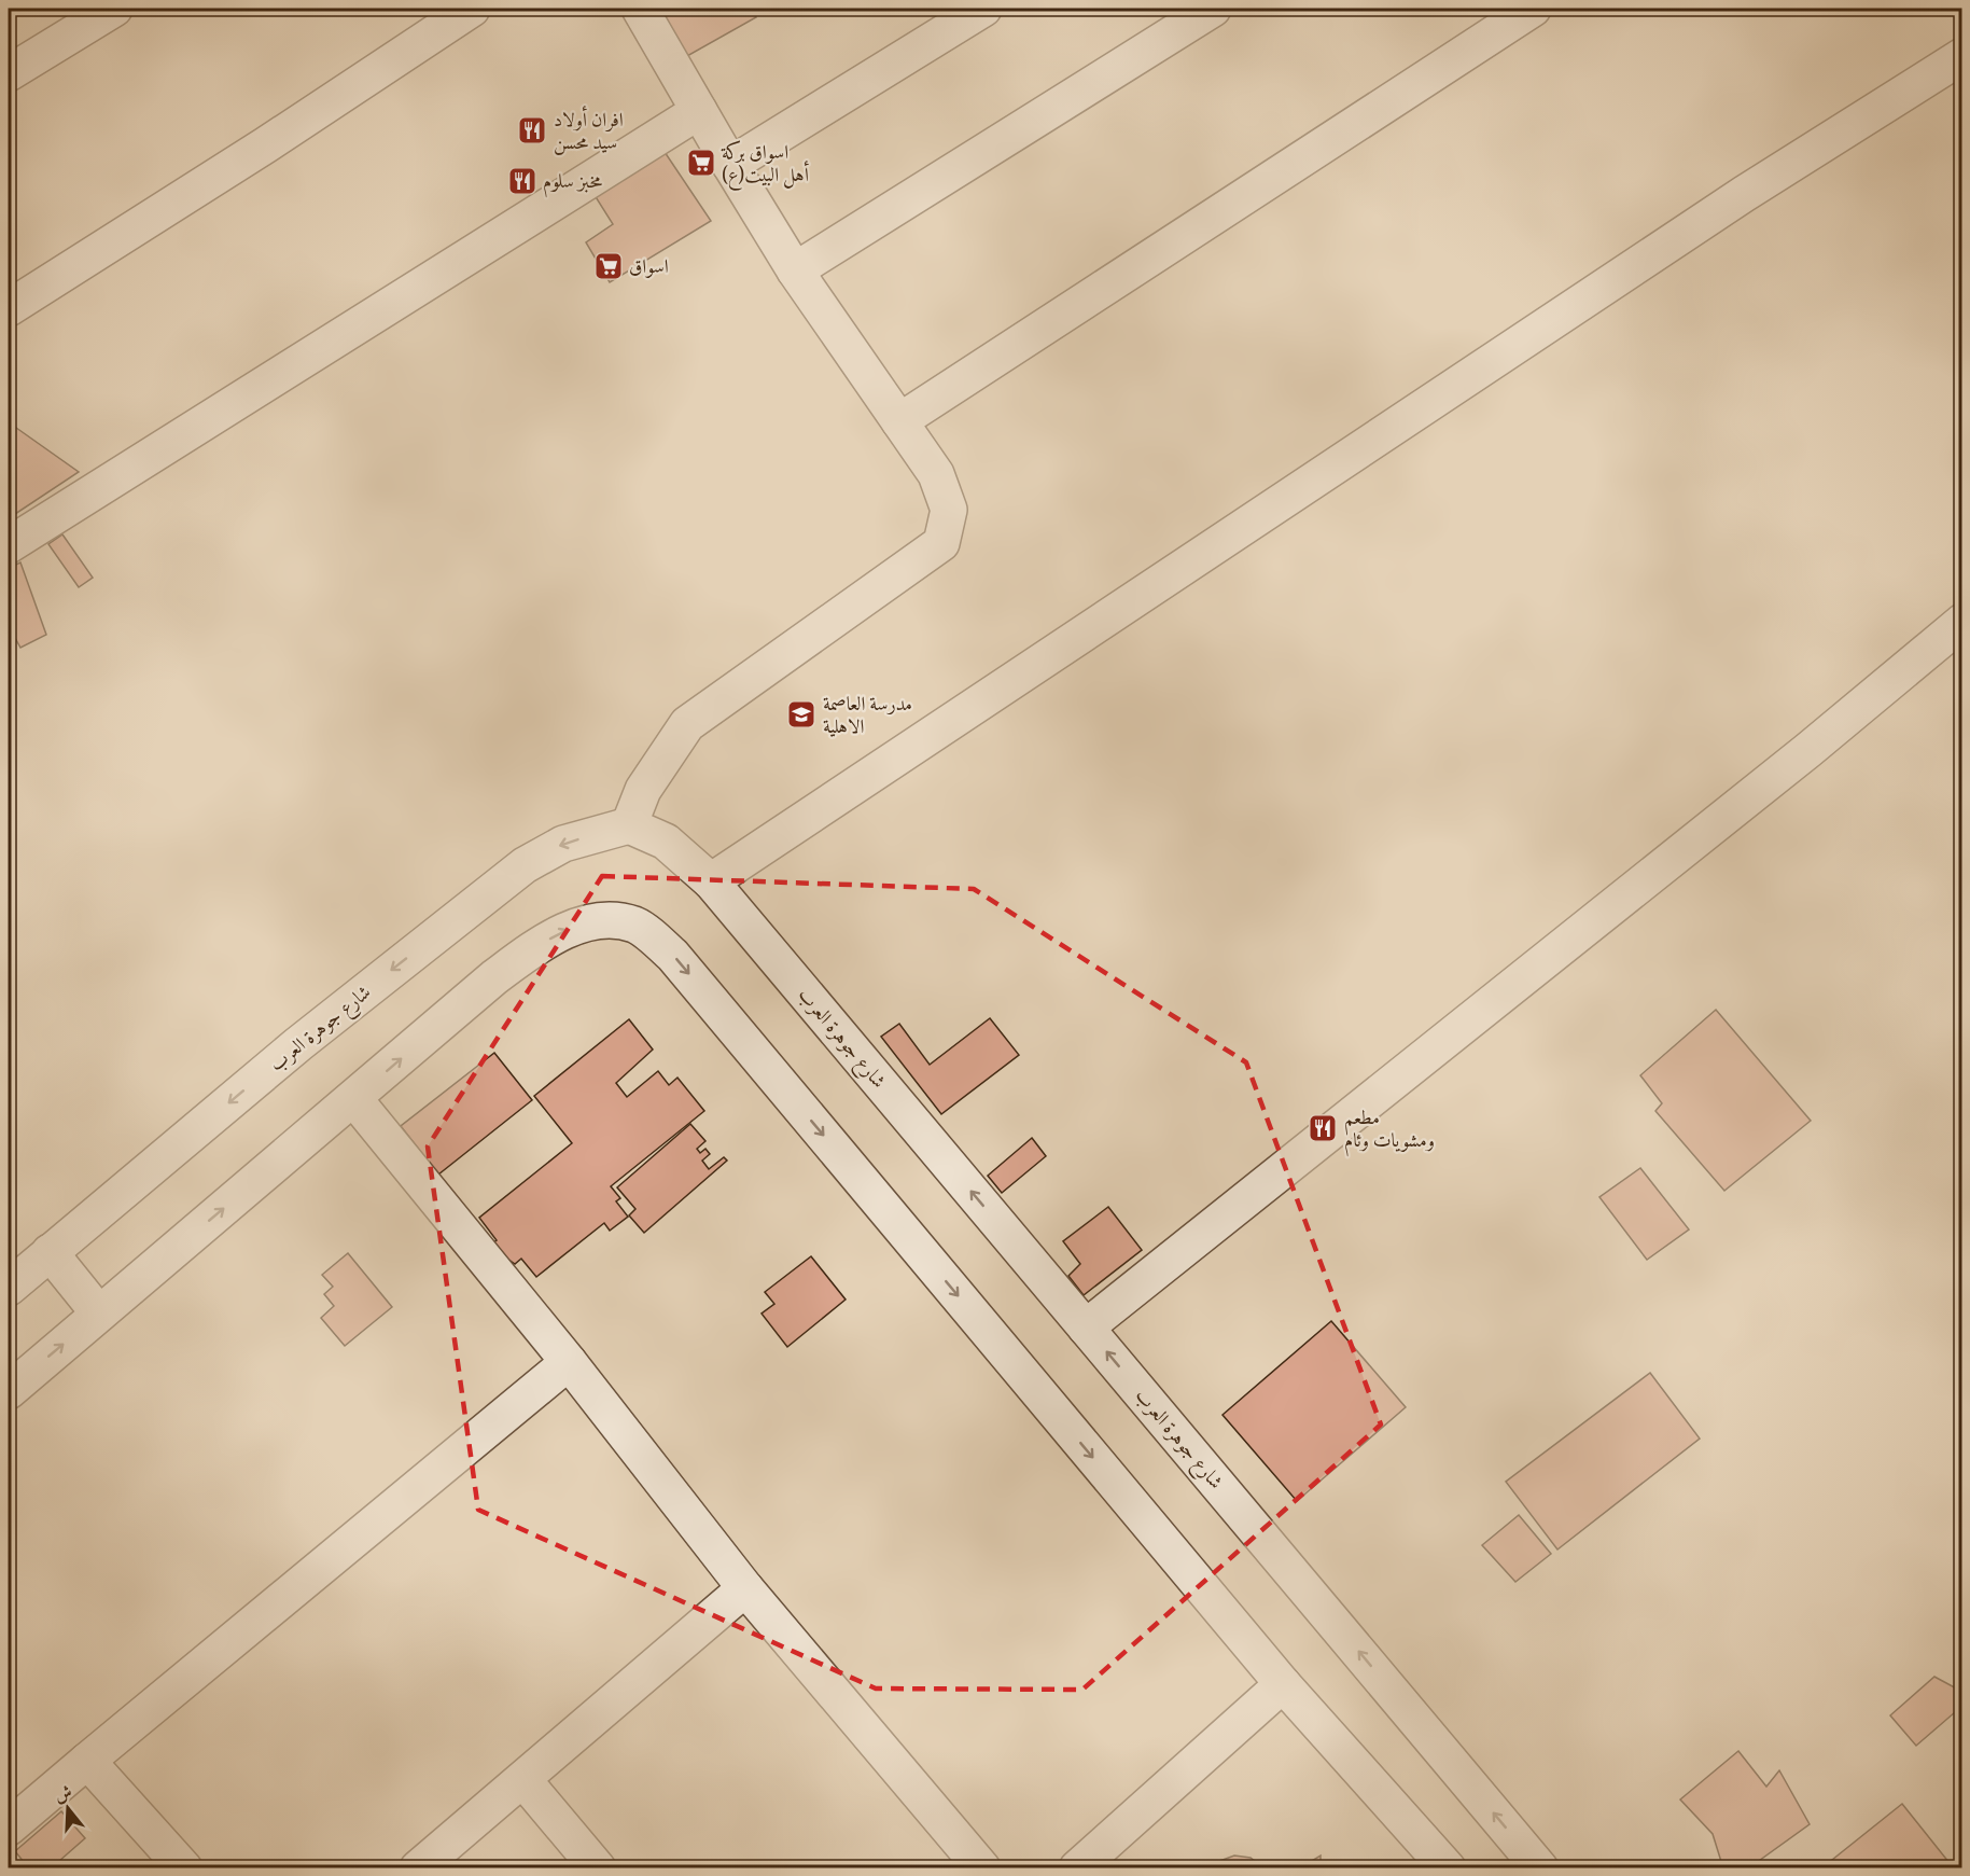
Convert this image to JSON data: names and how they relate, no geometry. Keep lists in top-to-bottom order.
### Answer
{
  "streets": {
    "street": ["شارع جوهرة العرب"]
  },
  "places": {
    "restaurant": ["افران أولاد سيد محسن", "مخبز سلوم", "مطعم ومشويات وئام"],
    "supermarket": ["اسواق بركة أهل البيت(ع)", "اسواق"],
    "school or university": ["مدرسة العاصمة الاهلية"]
  },
  "north": "top"
}
